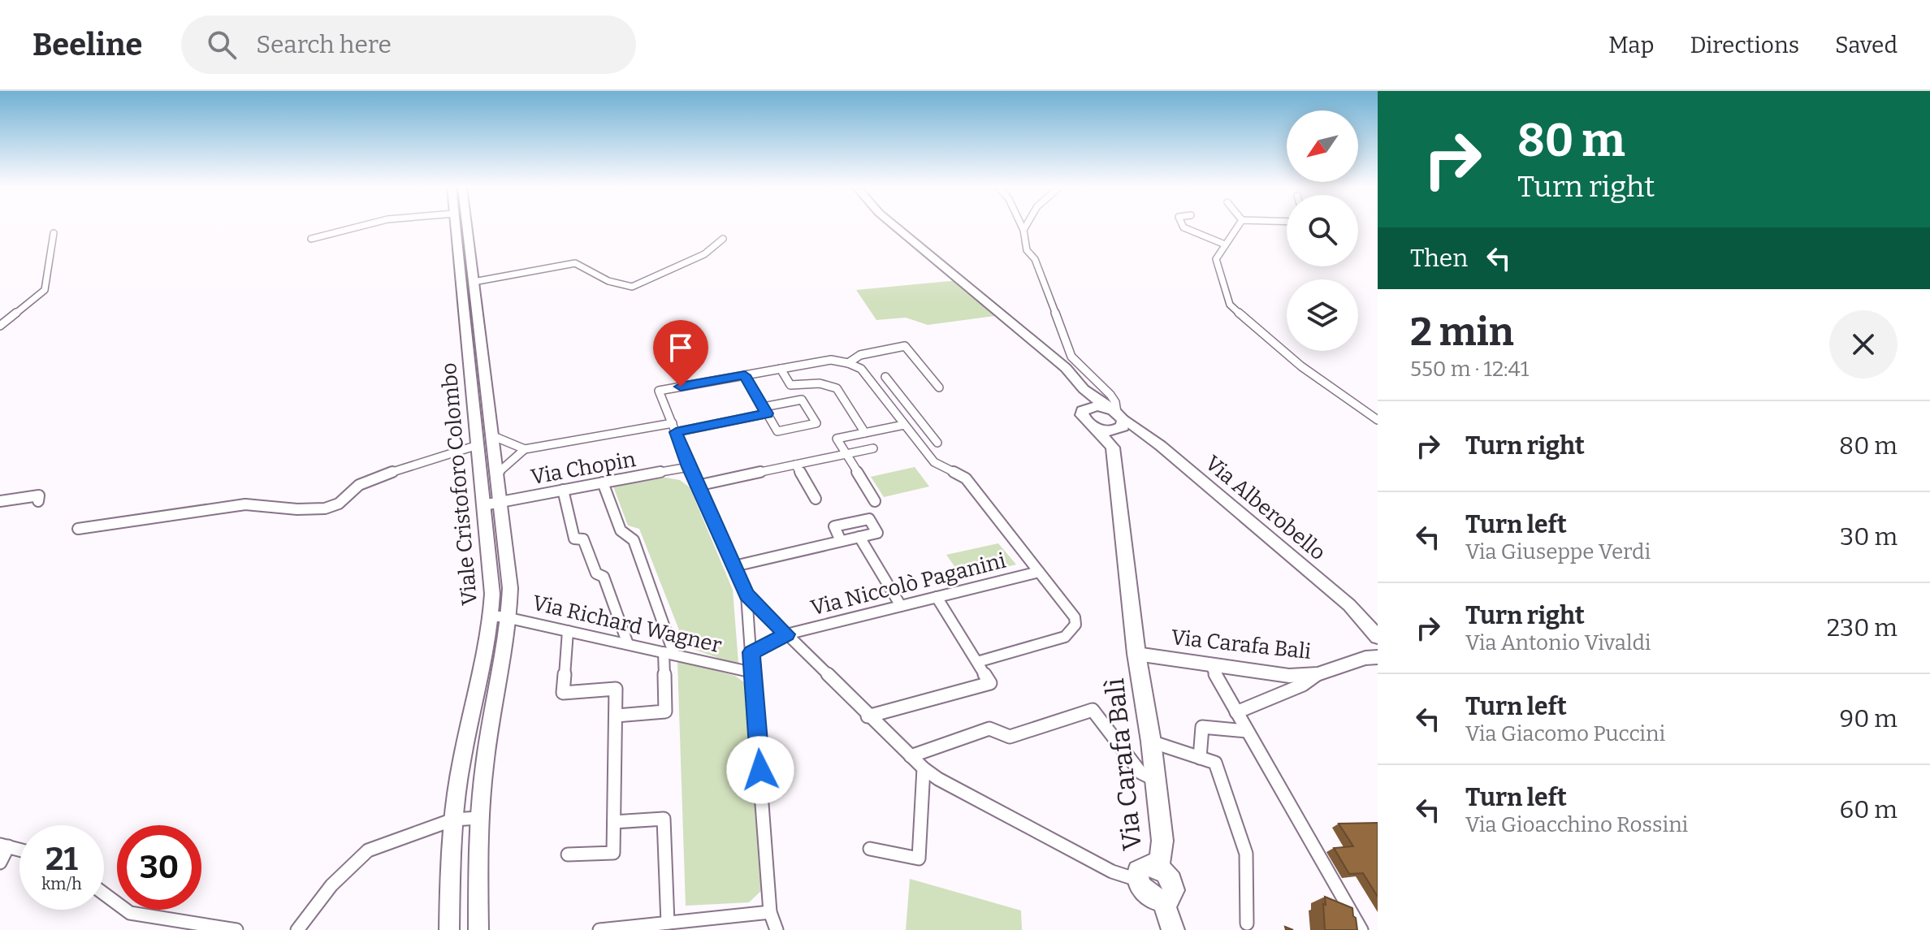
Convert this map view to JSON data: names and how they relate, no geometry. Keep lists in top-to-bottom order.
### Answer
{
  "streets": {
    "main road": [
      "Viale Cristoforo Colombo",
      "Via Alberobello",
      "Via Carafa Bali",
      "Via Carafa Balì"
    ],
    "street": ["Via Chopin", "Via Niccolò Paganini", "Via Richard Wagner"]
  },
  "crossings": [
    ["Via Chopin", "Viale Cristoforo Colombo"],
    ["Viale Cristoforo Colombo", "Via Richard Wagner"],
    ["Via Alberobello", "Via Carafa Balì"],
    ["Via Carafa Bali", "Via Carafa Balì"]
  ],
  "north": "bottom left",
  "page": {
    "header": "Beeline",
    "search": "Search here",
    "nav": ["Map", "Directions", "Saved"],
    "turn": ["80 m", "Turn right"],
    "then": "Then",
    "heading": ["2 min", "550 m · 12:41"],
    "list": [
      {
        "name": "Turn right",
        "value": "80 m"
      },
      {
        "name": "Turn left",
        "note": "Via Giuseppe Verdi",
        "value": "30 m"
      },
      {
        "name": "Turn right",
        "note": "Via Antonio Vivaldi",
        "value": "230 m"
      },
      {
        "name": "Turn left",
        "note": "Via Giacomo Puccini",
        "value": "90 m"
      },
      {
        "name": "Turn left",
        "note": "Via Gioacchino Rossini",
        "value": "60 m"
      }
    ],
    "speed": "21 km/h",
    "limit": "30"
  }
}
